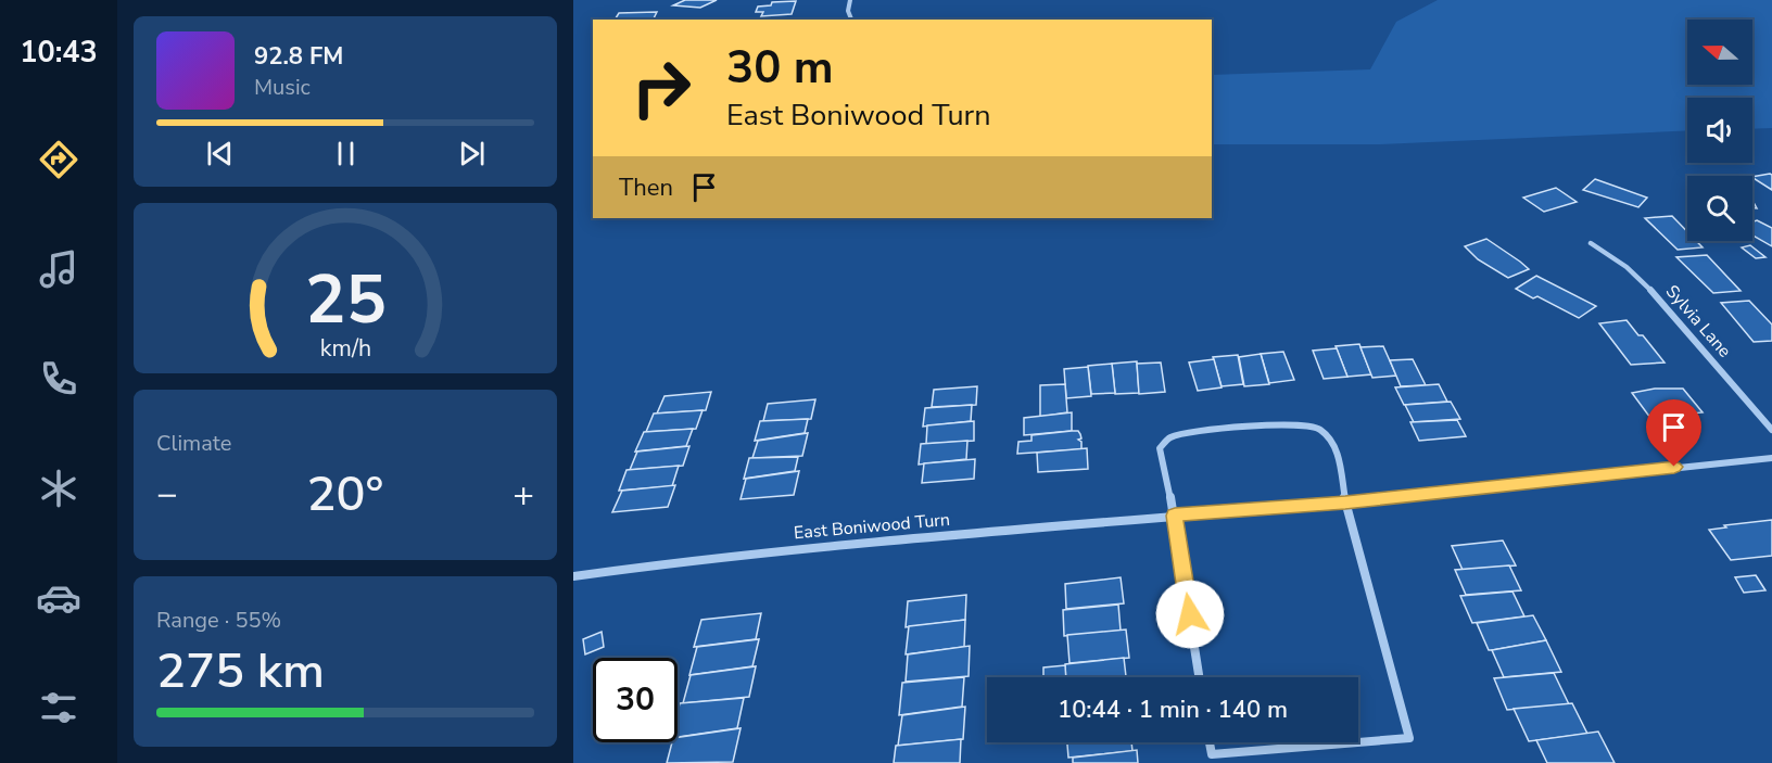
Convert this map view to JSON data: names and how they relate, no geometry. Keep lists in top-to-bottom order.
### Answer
{
  "streets": {
    "street": ["Sylvia Lane", "East Boniwood Turn"]
  },
  "north": "left",
  "page": {
    "tabs": "10:43",
    "turn": ["30 m", "East Boniwood Turn"],
    "song": ["92.8 FM", "Music"],
    "then": "Then",
    "tile": [
      "Climate",
      ["Range · 55%", "275 km"]
    ],
    "heat": ["−", "20°", "+"],
    "limit": "30",
    "trip": "10:44 · 1 min · 140 m",
    "gauge": ["25", "km/h"]
  }
}
